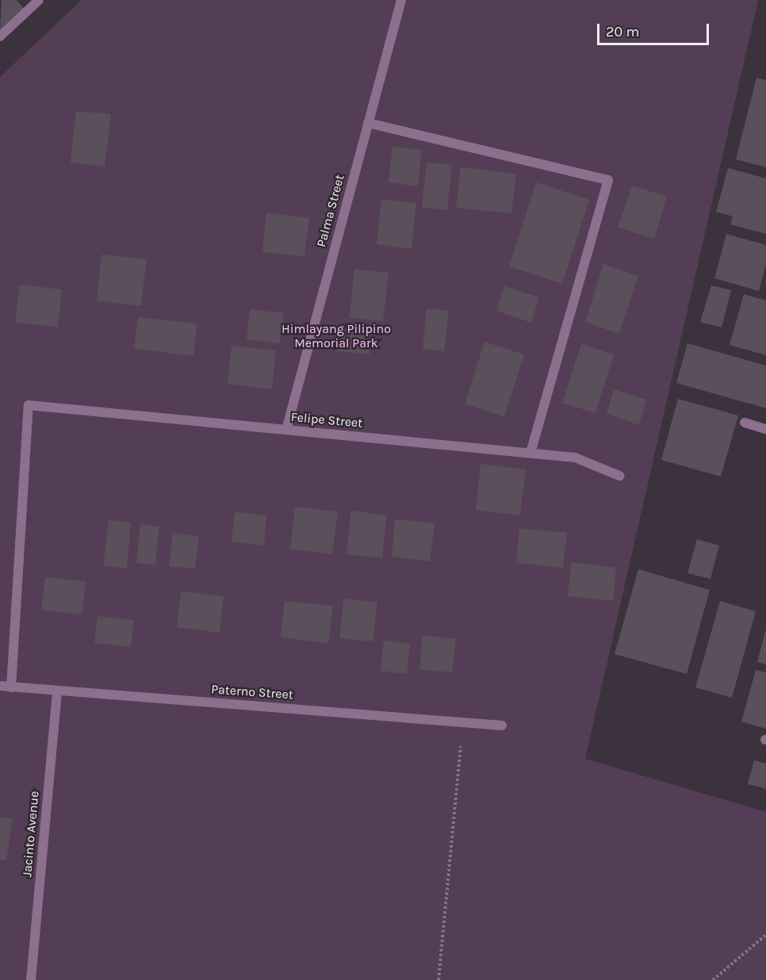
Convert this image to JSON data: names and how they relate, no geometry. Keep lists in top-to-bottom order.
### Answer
{
  "streets": {
    "street": [
      "Palma Street",
      "Felipe Street",
      "Paterno Street",
      "Jacinto Avenue"
    ]
  },
  "crossings": [
    ["Palma Street", "Felipe Street"],
    ["Felipe Street", "Paterno Street"],
    ["Paterno Street", "Jacinto Avenue"]
  ],
  "parks": ["Himlayang Pilipino Memorial Park"],
  "scale_bar": "20 m"
}
